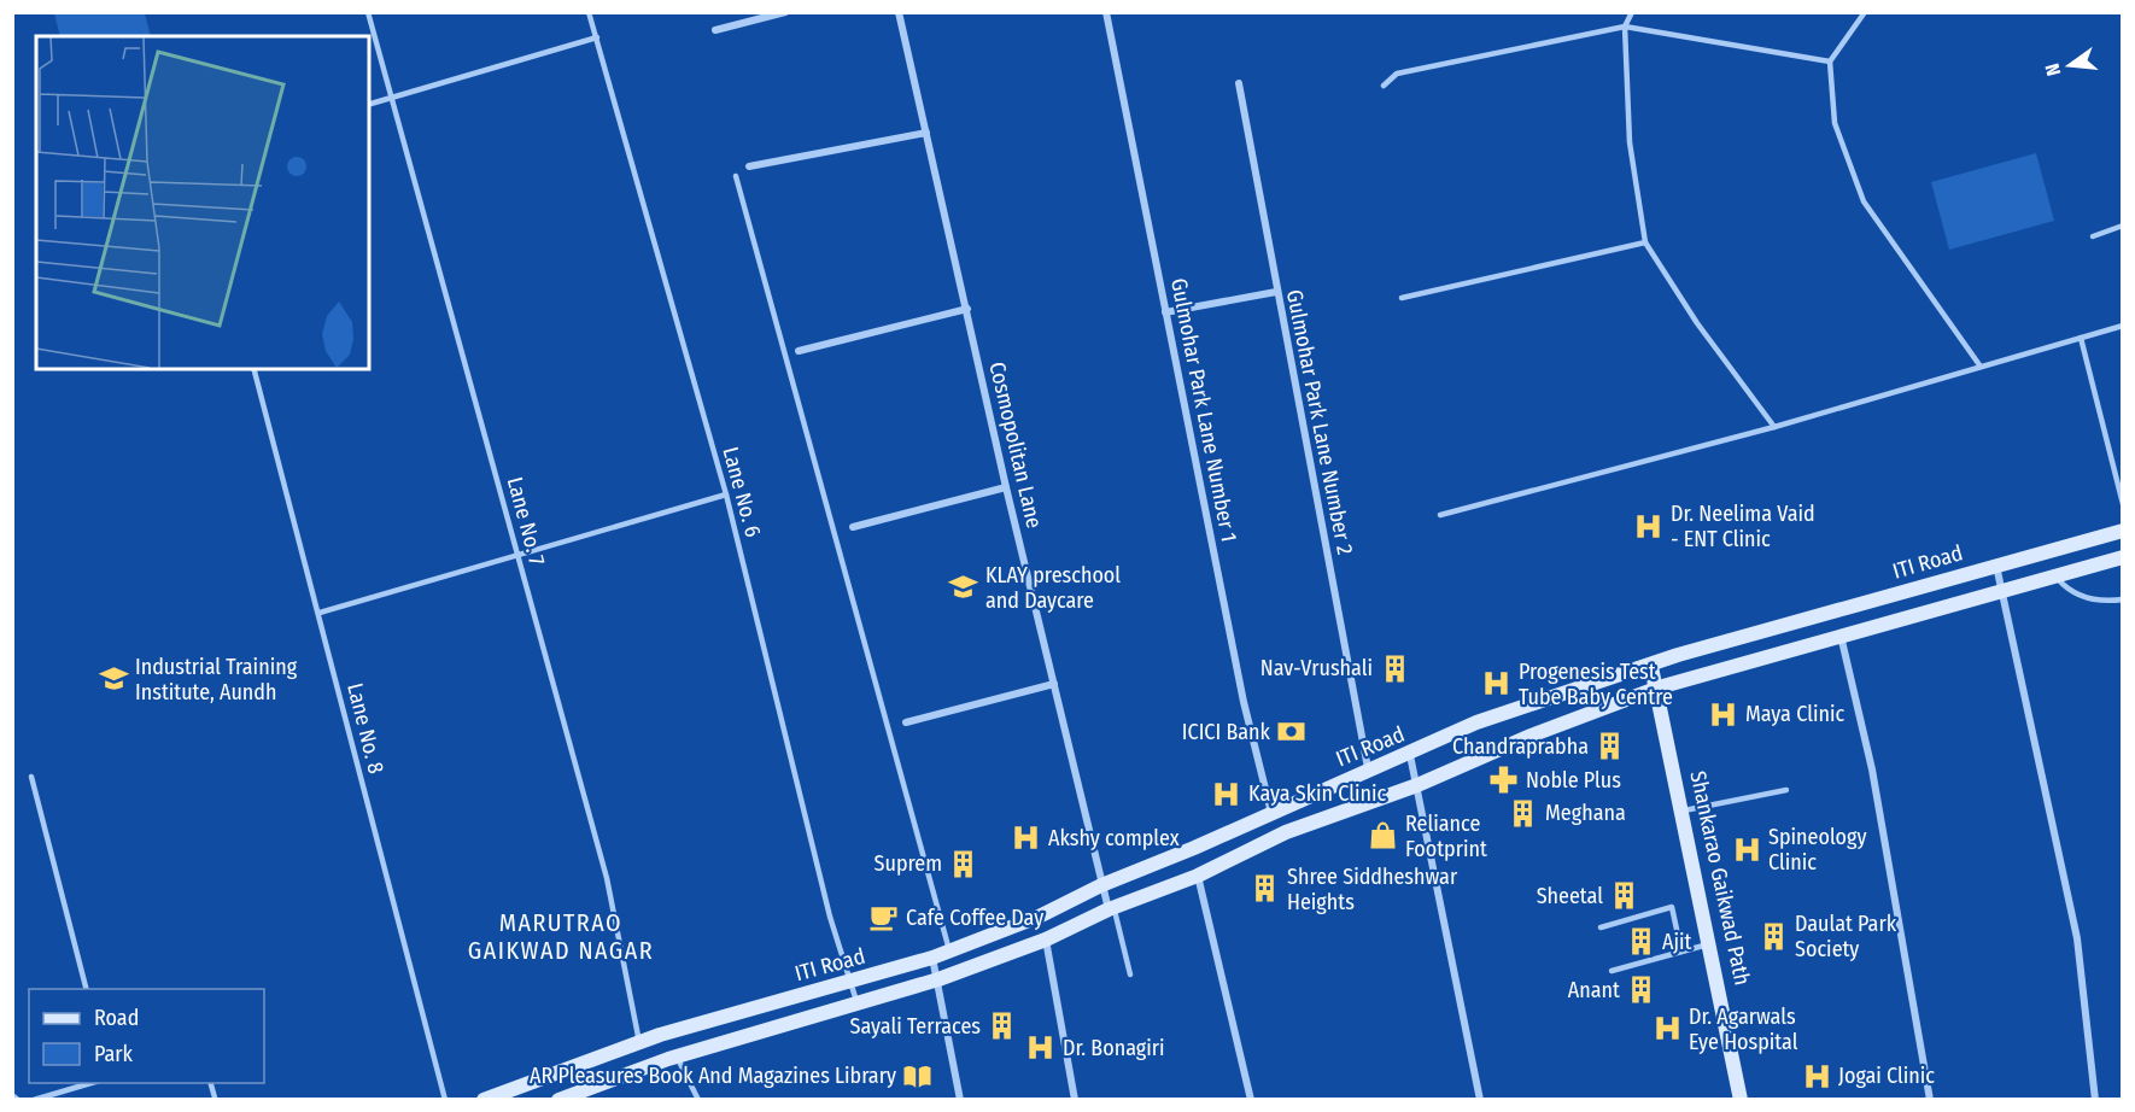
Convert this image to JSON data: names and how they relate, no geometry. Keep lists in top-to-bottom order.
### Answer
{
  "streets": {
    "main road": ["ITI Road", "Shankarao Gaikwad Path"],
    "street": ["Gulmohar Park Lane Number 1", "Gulmohar Park Lane Number 2", "Cosmopolitan Lane"],
    "lane": ["Lane No. 6", "Lane No. 7", "Lane No. 8"]
  },
  "crossings": [
    ["Gulmohar Park Lane Number 1", "ITI Road"],
    ["Gulmohar Park Lane Number 2", "ITI Road"],
    ["Cosmopolitan Lane", "ITI Road"],
    ["Lane No. 6", "ITI Road"],
    ["Lane No. 7", "ITI Road"],
    ["ITI Road", "Shankarao Gaikwad Path"]
  ],
  "districts": ["MARUTRAO GAIKWAD NAGAR"],
  "places": {
    "hospital": [
      "Dr. Neelima Vaid - ENT Clinic",
      "Progenesis Test Tube Baby Centre",
      "Maya Clinic",
      "Kaya Skin Clinic",
      "Akshy complex",
      "Spineology Clinic",
      "Dr. Agarwals Eye Hospital",
      "Dr. Bonagiri",
      "Jogai Clinic"
    ],
    "school or university": ["KLAY preschool and Daycare", "Industrial Training Institute, Aundh"],
    "building": [
      "Nav-Vrushali",
      "Chandraprabha",
      "Meghana",
      "Suprem",
      "Shree Siddheshwar Heights",
      "Sheetal",
      "Daulat Park Society",
      "Ajit",
      "Anant",
      "Sayali Terraces"
    ],
    "bank": ["ICICI Bank"],
    "pharmacy": ["Noble Plus"],
    "shop": ["Reliance Footprint"],
    "cafe": ["Cafe Coffee Day"],
    "library": ["AR Pleasures Book And Magazines Library"]
  },
  "legend": ["Road", "Park"],
  "north": "left"
}
